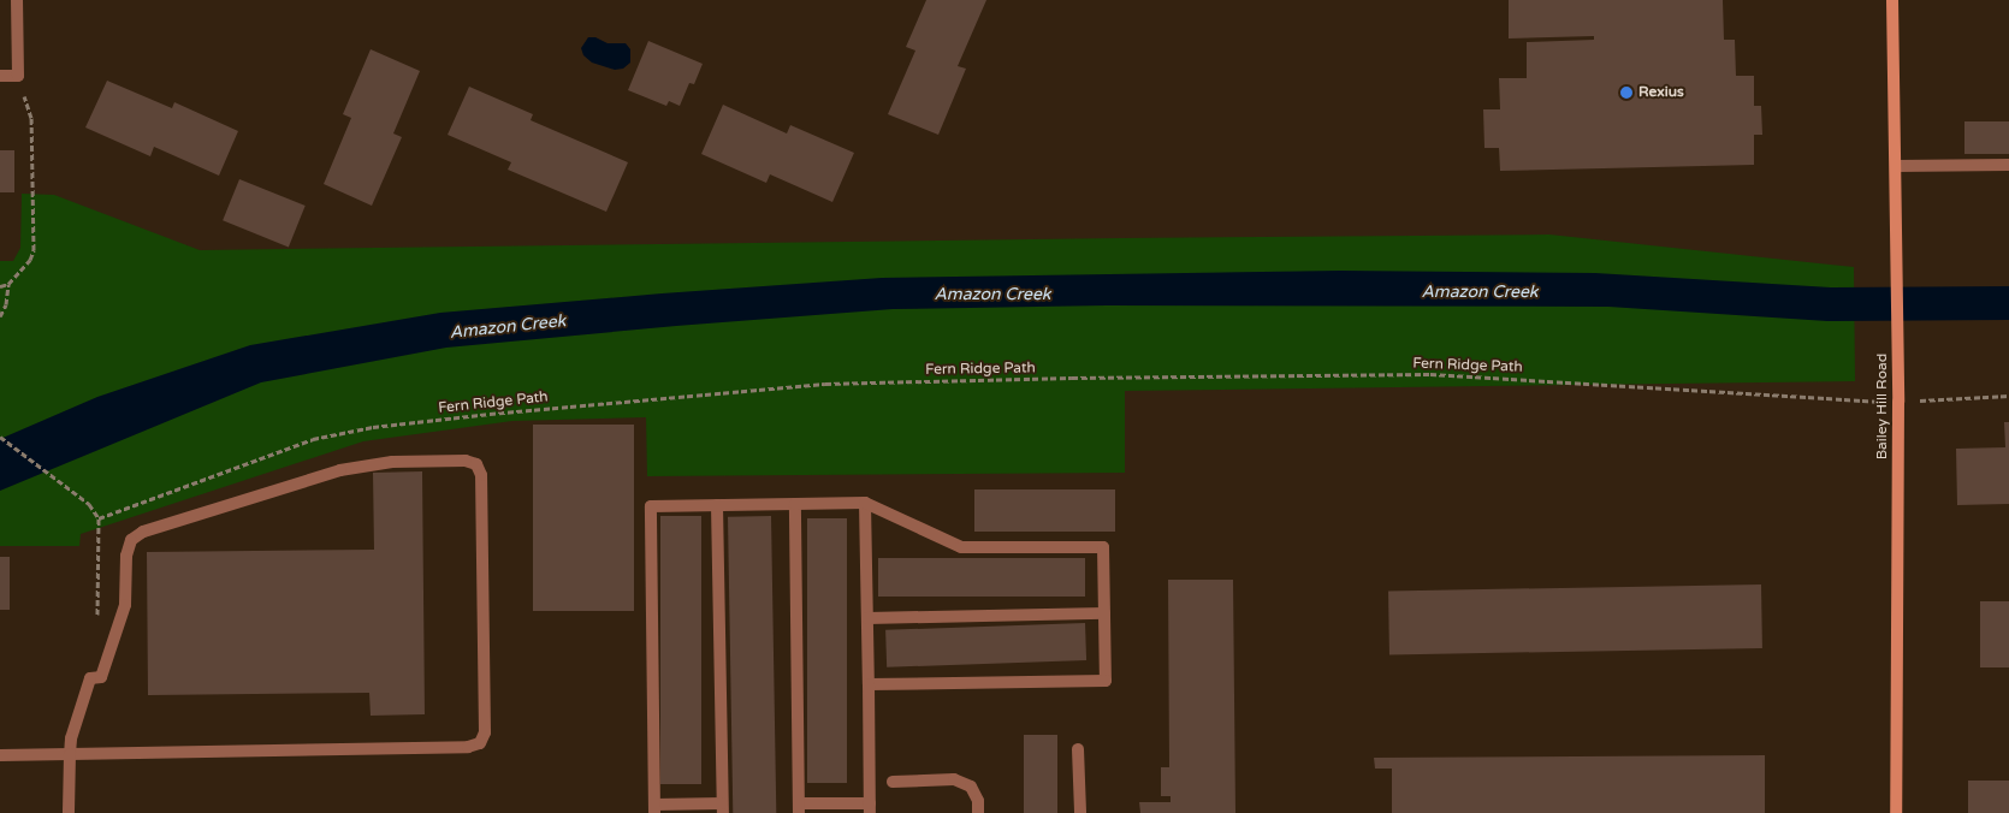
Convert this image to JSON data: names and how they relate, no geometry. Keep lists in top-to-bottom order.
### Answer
{
  "streets": {
    "main road": ["Bailey Hill Road"],
    "path": ["Fern Ridge Path"]
  },
  "crossings": [
    ["Fern Ridge Path", "Bailey Hill Road"]
  ],
  "water": ["Amazon Creek"],
  "places": ["Rexius"]
}
